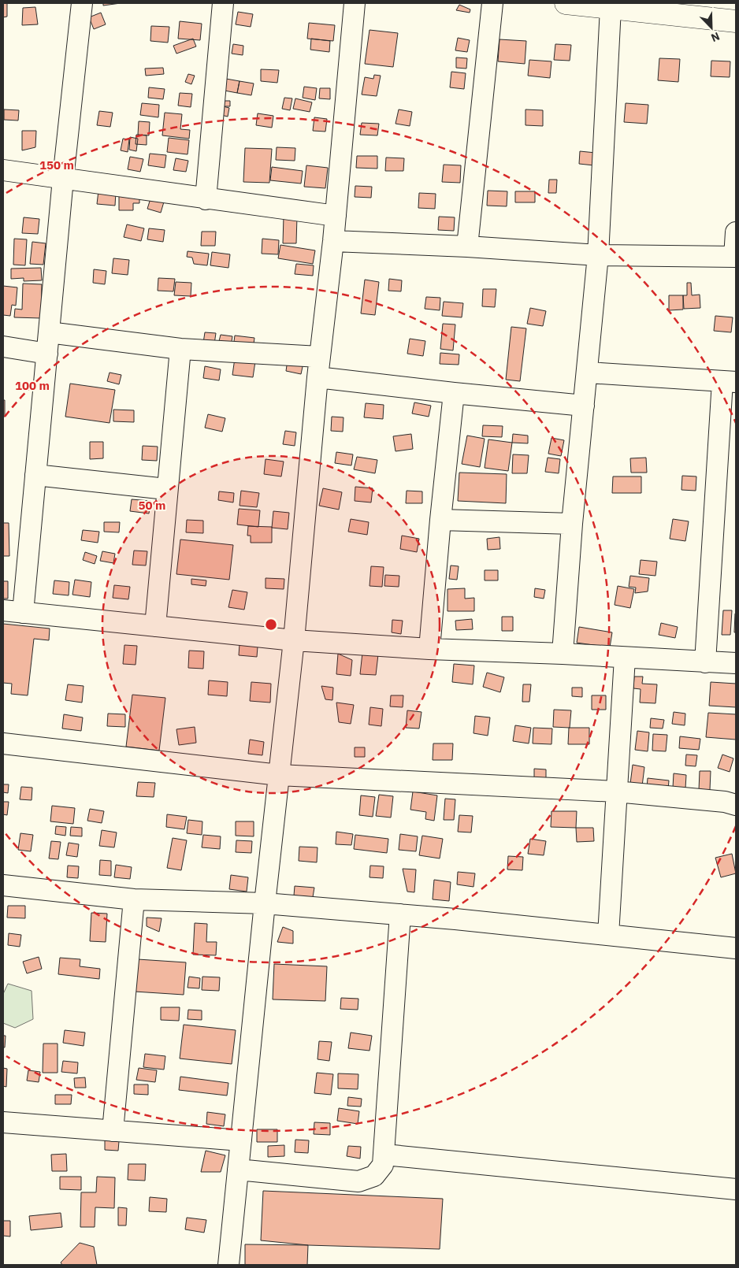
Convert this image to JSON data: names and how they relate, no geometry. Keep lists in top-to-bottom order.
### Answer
{
  "north": "bottom right",
  "rings": ["150 m", "100 m", "50 m"]
}
